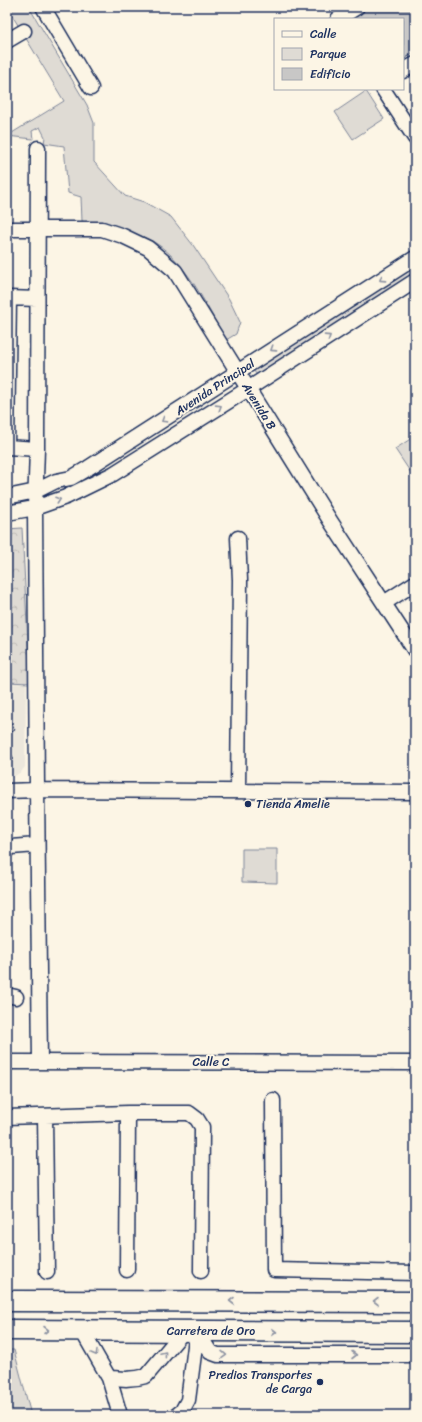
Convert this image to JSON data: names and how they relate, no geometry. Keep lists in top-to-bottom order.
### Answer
{
  "streets": {
    "highway": ["Carretera de Oro"],
    "street": ["Avenida Principal", "Avenida B", "Calle C"]
  },
  "crossings": [
    ["Avenida Principal", "Avenida B"]
  ],
  "places": ["Tienda Amelie", "Predios Transportes de Carga"],
  "legend": ["Calle", "Parque", "Edificio"]
}
